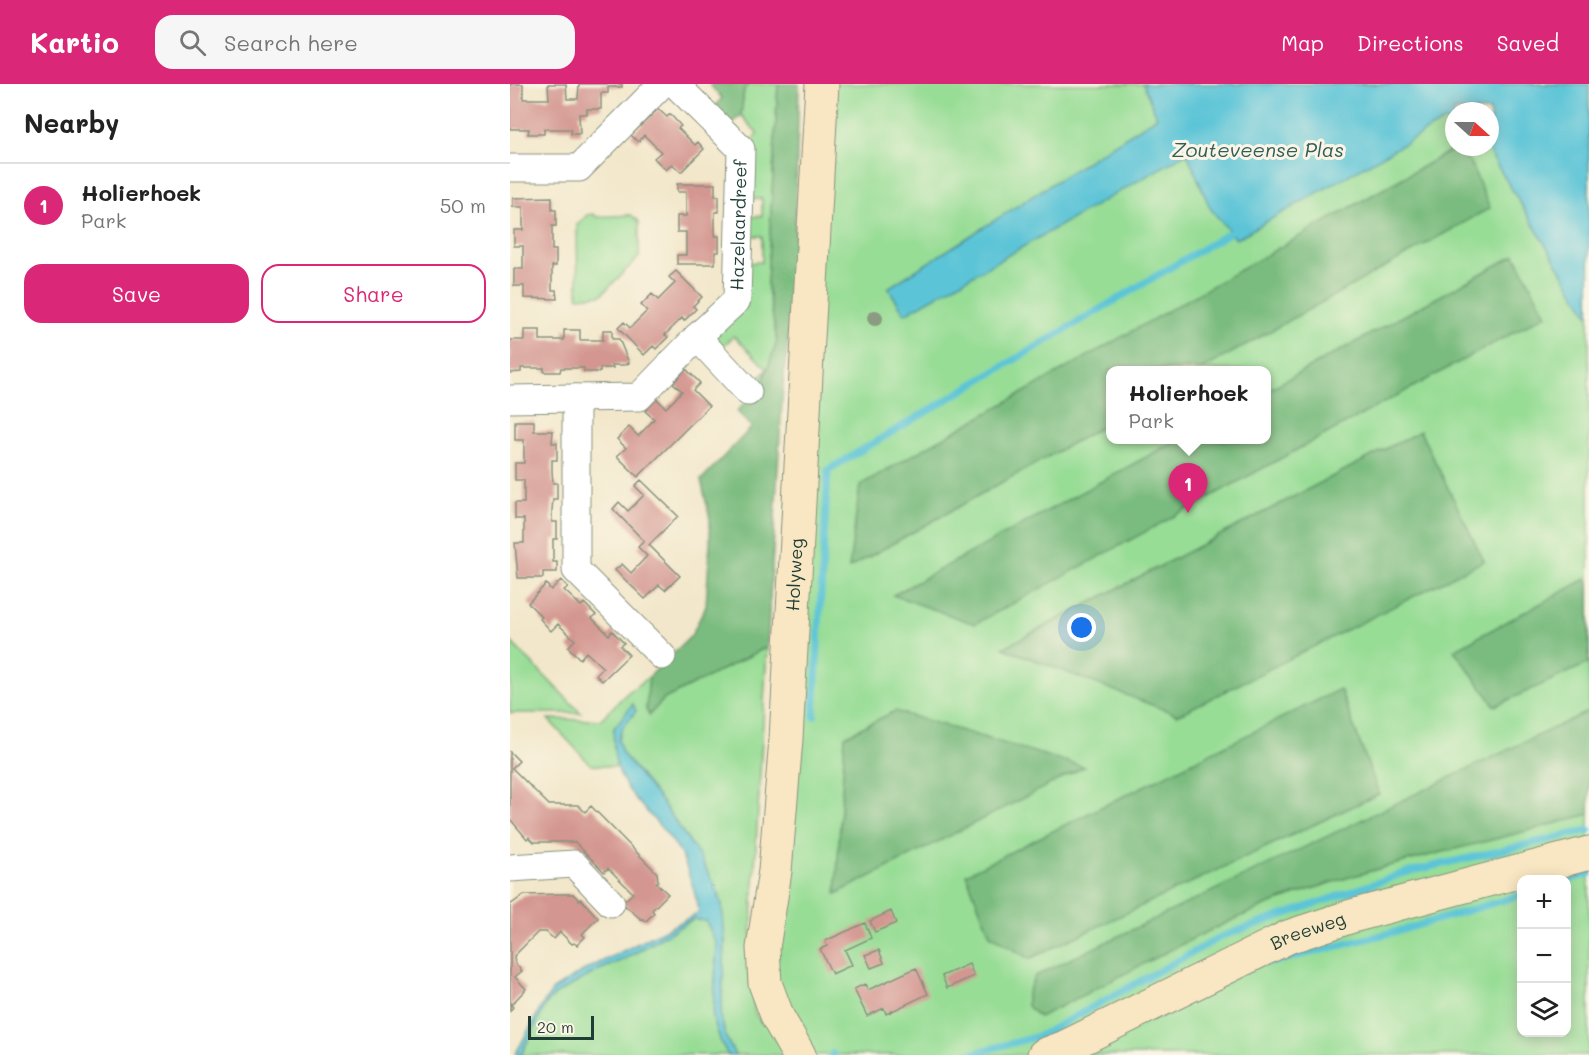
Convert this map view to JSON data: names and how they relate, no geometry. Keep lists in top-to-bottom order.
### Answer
{
  "streets": {
    "street": ["Hazelaardreef", "Holyweg", "Breeweg"]
  },
  "water": ["Zouteveense Plas"],
  "scale_bar": "20 m",
  "north": "right",
  "page": {
    "header": "Kartio",
    "search": "Search here",
    "nav": ["Map", "Directions", "Saved"],
    "heading": "Nearby",
    "list": [
      {
        "mark": "1",
        "name": "Holierhoek",
        "note": "Park",
        "value": "50 m"
      }
    ],
    "buttons": ["Save", "Share"],
    "popup": ["Holierhoek", "Park"],
    "pins": "1",
    "map_buttons": ["+", "−"],
    "scale": "20 m"
  }
}
